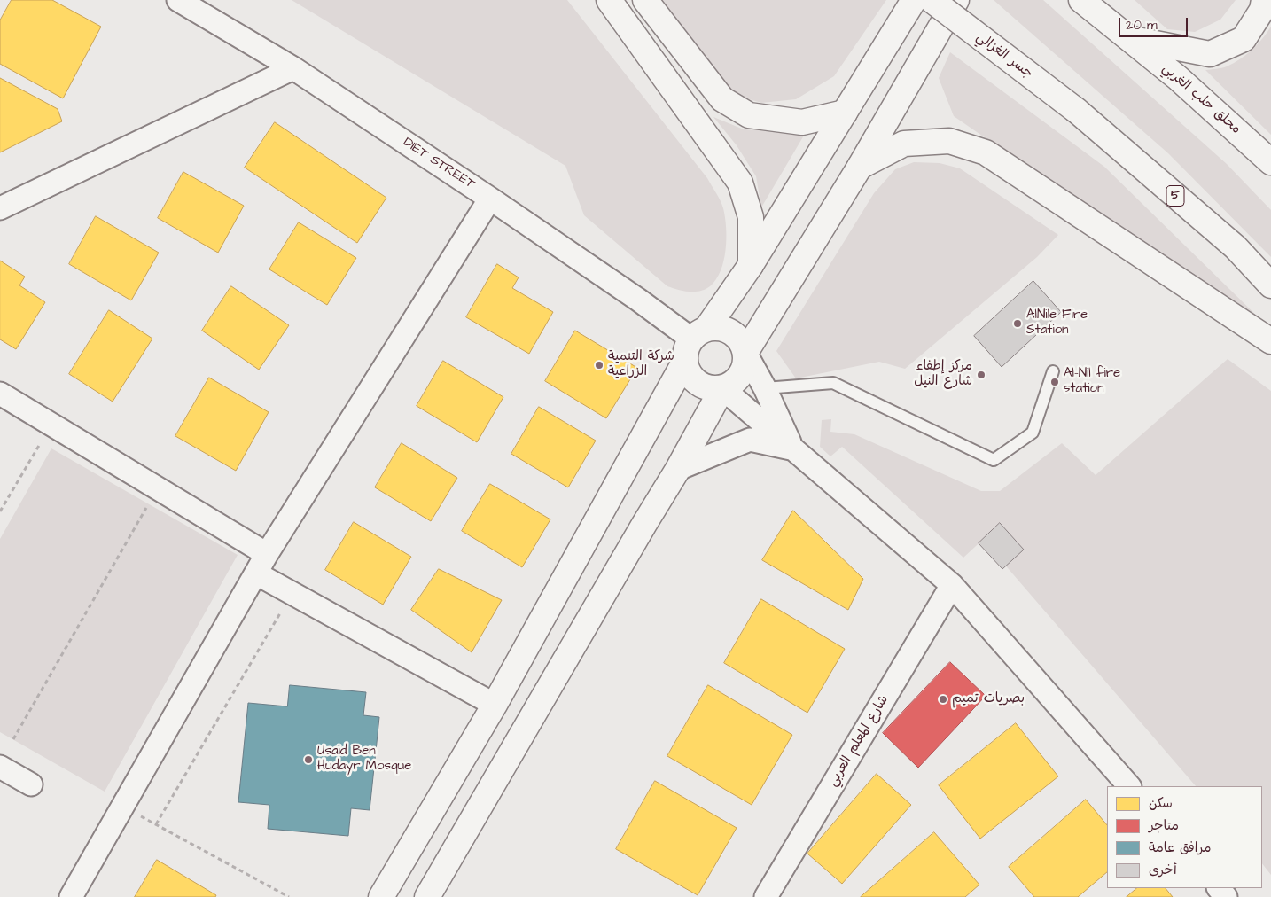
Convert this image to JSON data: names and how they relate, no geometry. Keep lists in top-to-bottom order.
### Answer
{
  "streets": {
    "main road": ["جسر الغزالي", "محلق حلب الغربي", "5"],
    "street": ["DIET STREET", "شارع المعلم العربي"]
  },
  "places": [
    "AlNile Fire Station",
    "شركة التنمية الزراعية",
    "مركز إطفاء شارع النيل",
    "Al-Nil fire station",
    "بصريات تميم",
    "Usaid Ben Hudayr Mosque"
  ],
  "legend": [
    "سكن",
    "متاجر",
    "مرافق عامة",
    "أخرى"
  ],
  "scale_bar": "20 m"
}
